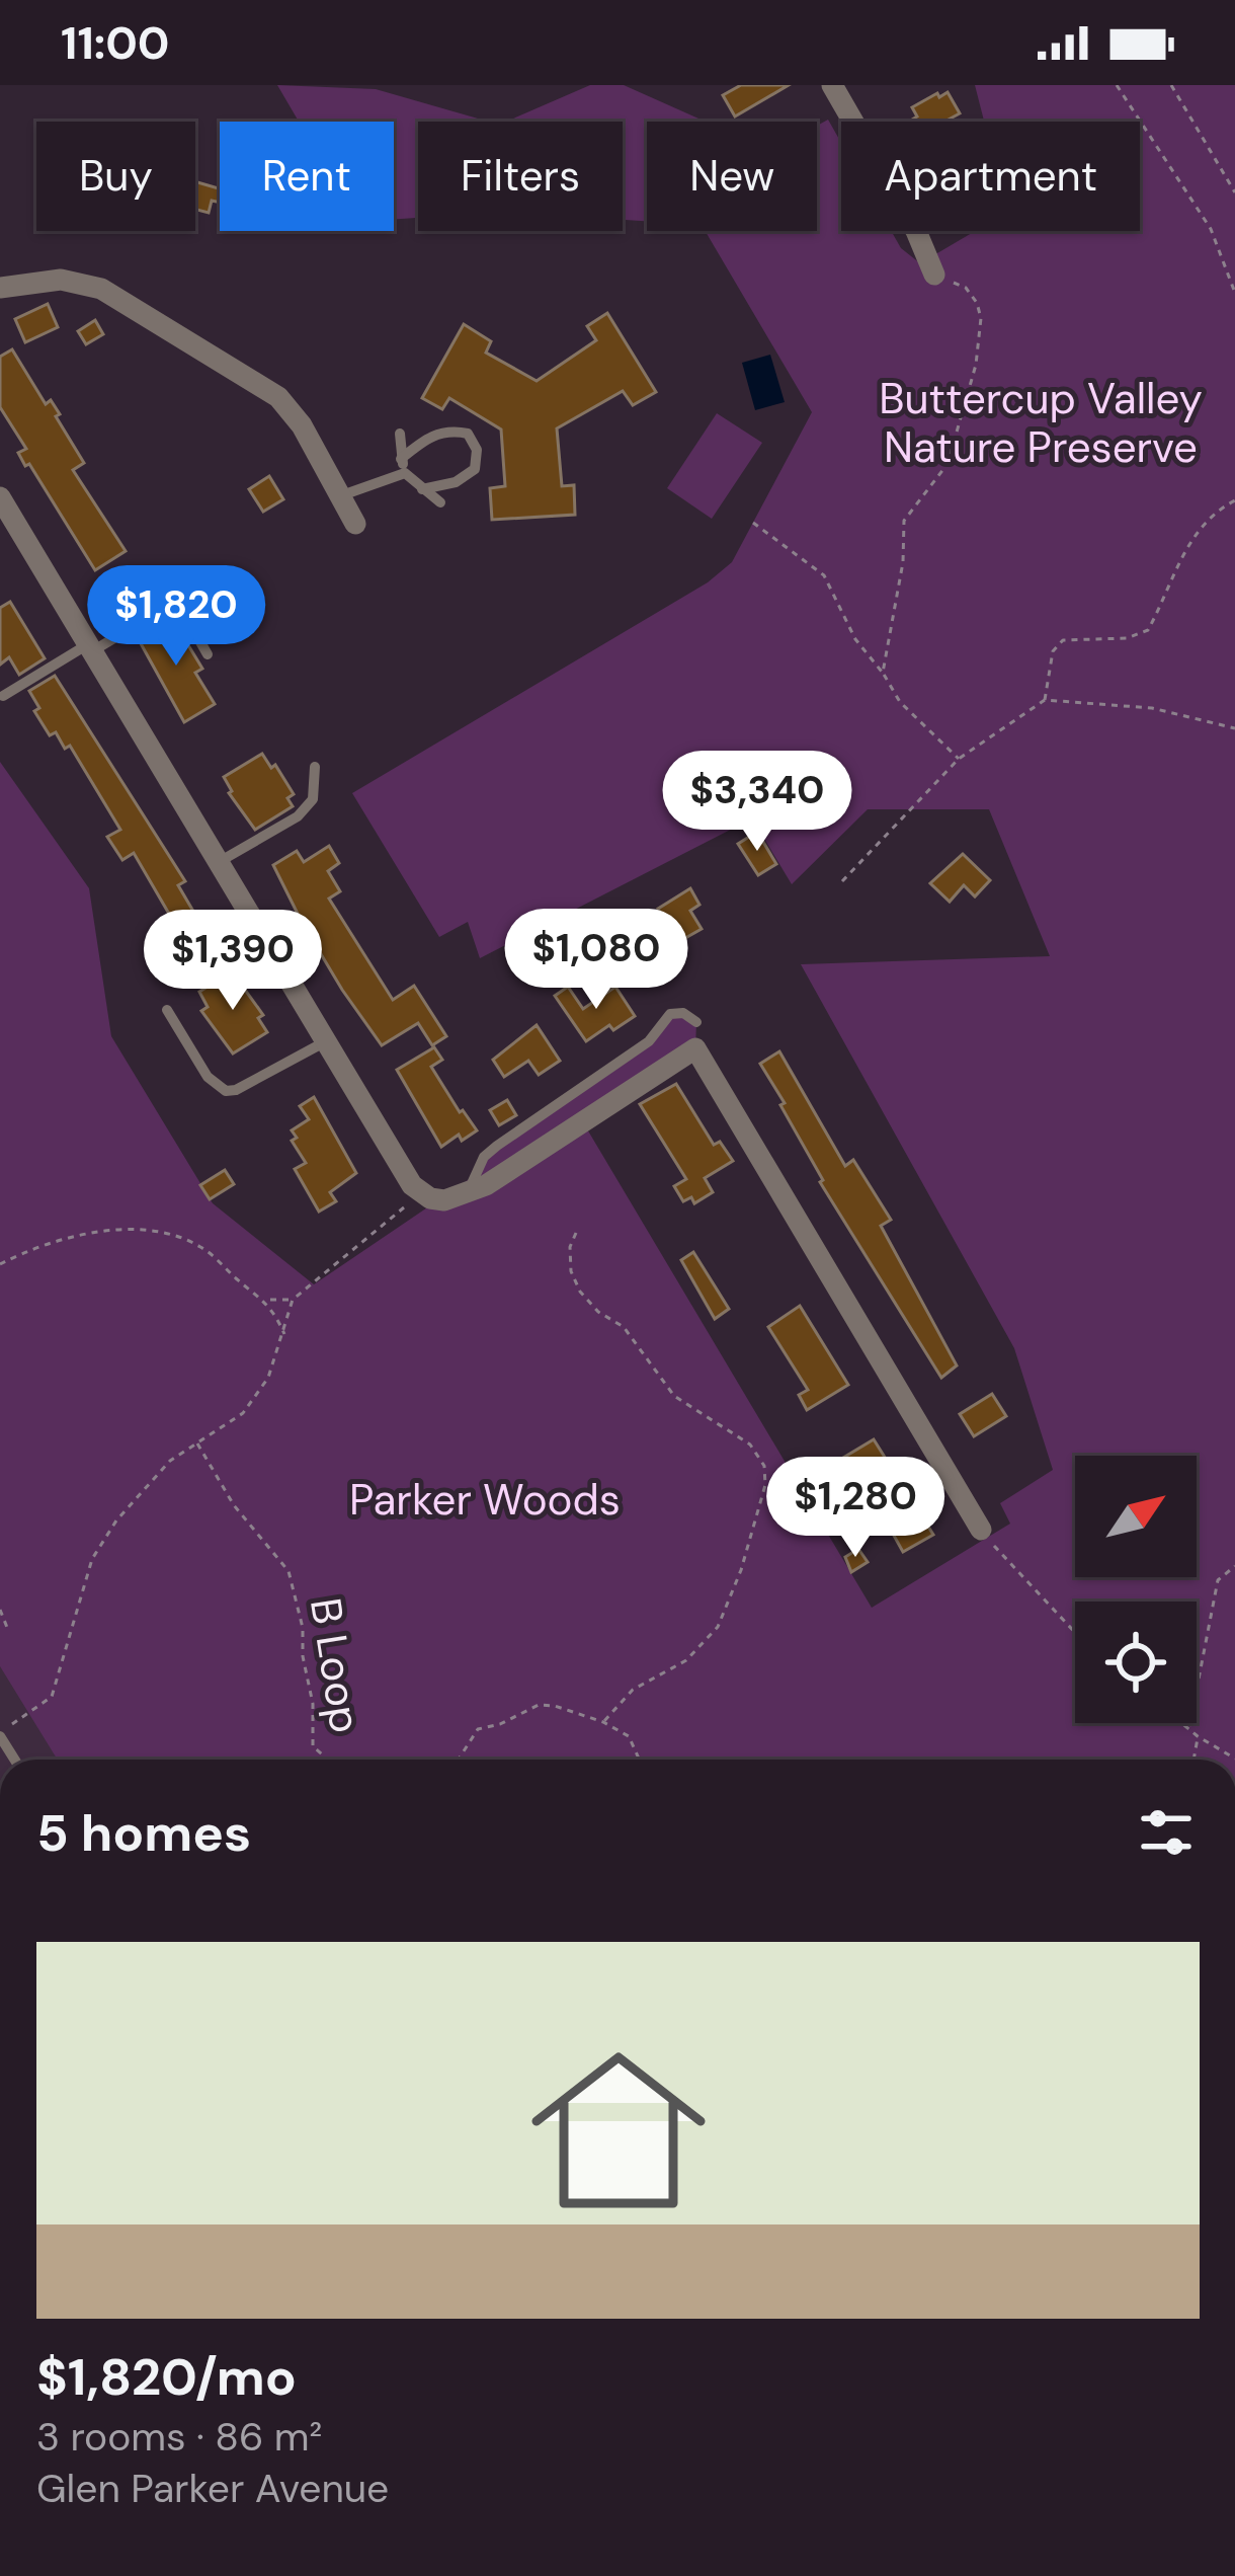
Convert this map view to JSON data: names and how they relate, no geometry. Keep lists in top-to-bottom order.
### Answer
{
  "streets": {
    "path": ["B Loop"]
  },
  "parks": ["Buttercup Valley Nature Preserve", "Parker Woods"],
  "north": "top right",
  "page": {
    "status": "11:00",
    "chip": [
      "Buy",
      "Rent",
      "Filters",
      "New",
      "Apartment"
    ],
    "price": [
      "$1,820",
      "$3,340",
      "$1,080",
      "$1,390",
      "$1,280"
    ],
    "heading": "5 homes",
    "list": [
      {
        "name": "$1,820/mo",
        "note": "3 rooms · 86 m² · Glen Parker Avenue"
      }
    ]
  }
}
